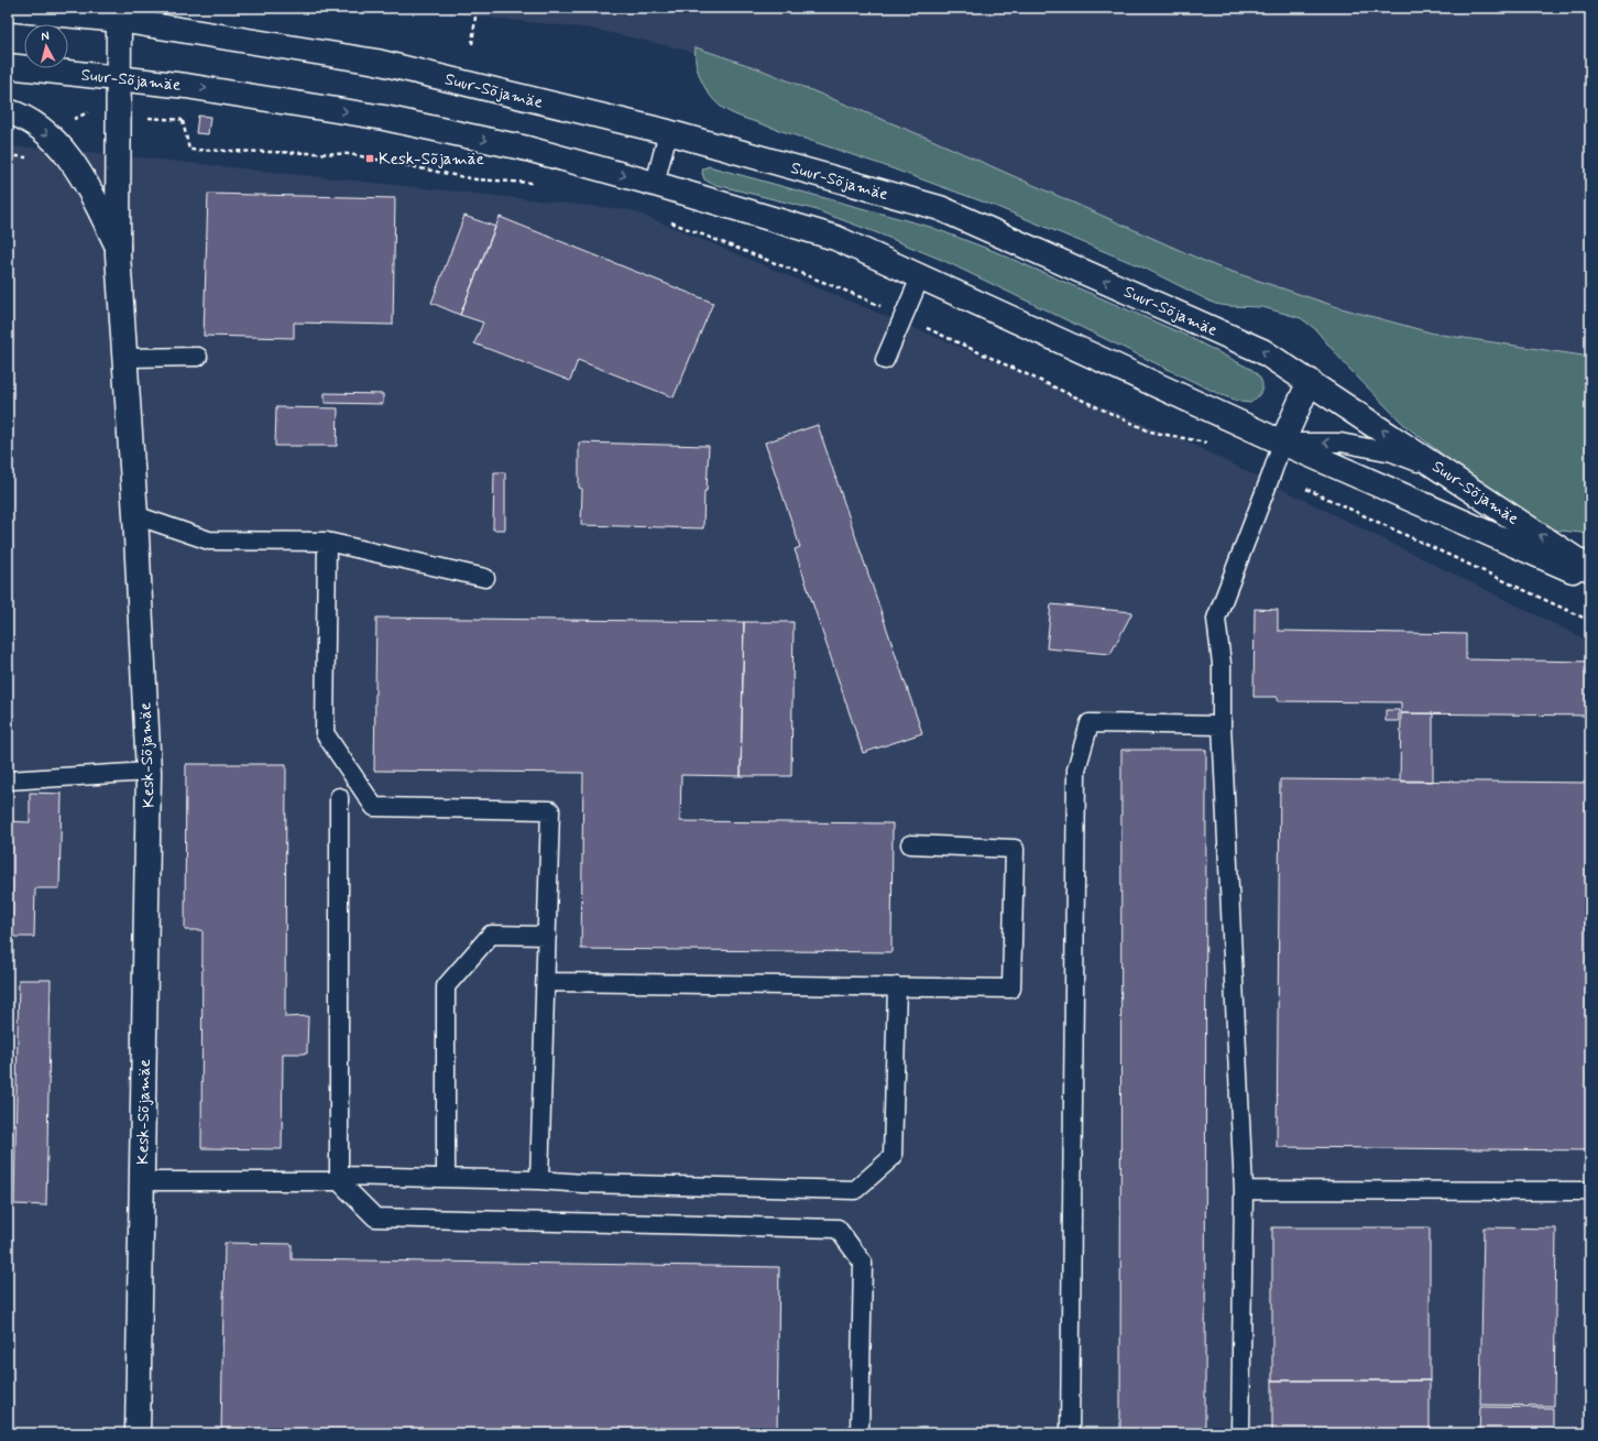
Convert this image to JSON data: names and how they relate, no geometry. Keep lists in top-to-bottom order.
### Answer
{
  "streets": {
    "main road": ["Suur-Sõjamäe", "Kesk-Sõjamäe"]
  },
  "crossings": [
    ["Suur-Sõjamäe", "Kesk-Sõjamäe"]
  ],
  "places": {
    "transit": ["Kesk-Sõjamäe"]
  },
  "north": "top"
}
